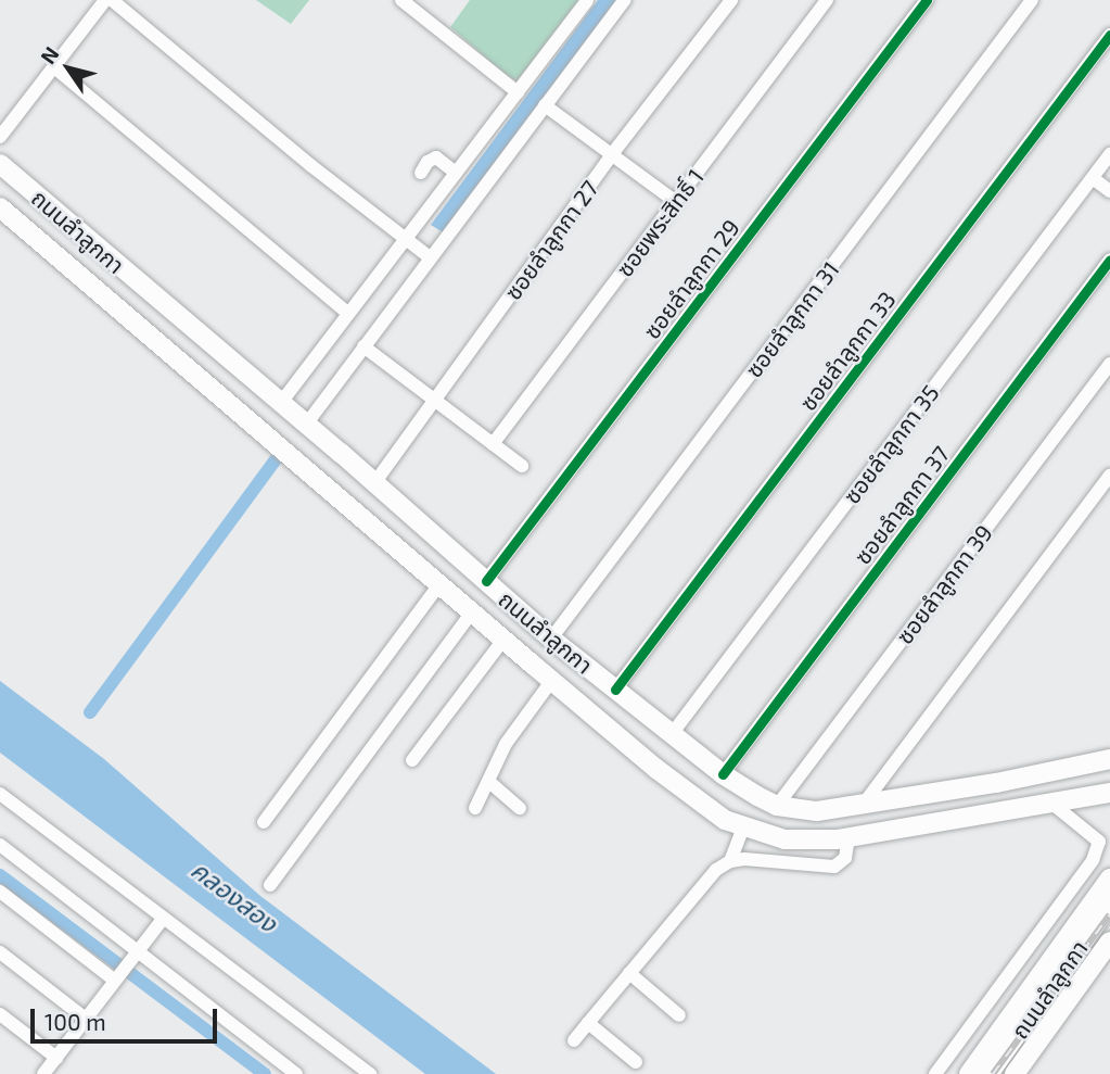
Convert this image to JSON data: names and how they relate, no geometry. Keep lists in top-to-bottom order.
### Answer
{
  "streets": {
    "main road": ["ถนนลำลูกกา"],
    "street": [
      "ซอยพระสิทธิ์ 1",
      "ซอยลำลูกกา 27",
      "ซอยลำลูกกา 29",
      "ซอยลำลูกกา 31",
      "ซอยลำลูกกา 33",
      "ซอยลำลูกกา 35",
      "ซอยลำลูกกา 37",
      "ซอยลำลูกกา 39"
    ]
  },
  "crossings": [
    ["ถนนลำลูกกา", "ซอยลำลูกกา 27"],
    ["ถนนลำลูกกา", "ซอยลำลูกกา 29"],
    ["ถนนลำลูกกา", "ซอยลำลูกกา 31"],
    ["ถนนลำลูกกา", "ซอยลำลูกกา 33"],
    ["ถนนลำลูกกา", "ซอยลำลูกกา 35"],
    ["ถนนลำลูกกา", "ซอยลำลูกกา 37"],
    ["ถนนลำลูกกา", "ซอยลำลูกกา 39"]
  ],
  "water": ["คลองสอง"],
  "scale_bar": "100 m",
  "north": "top left"
}
